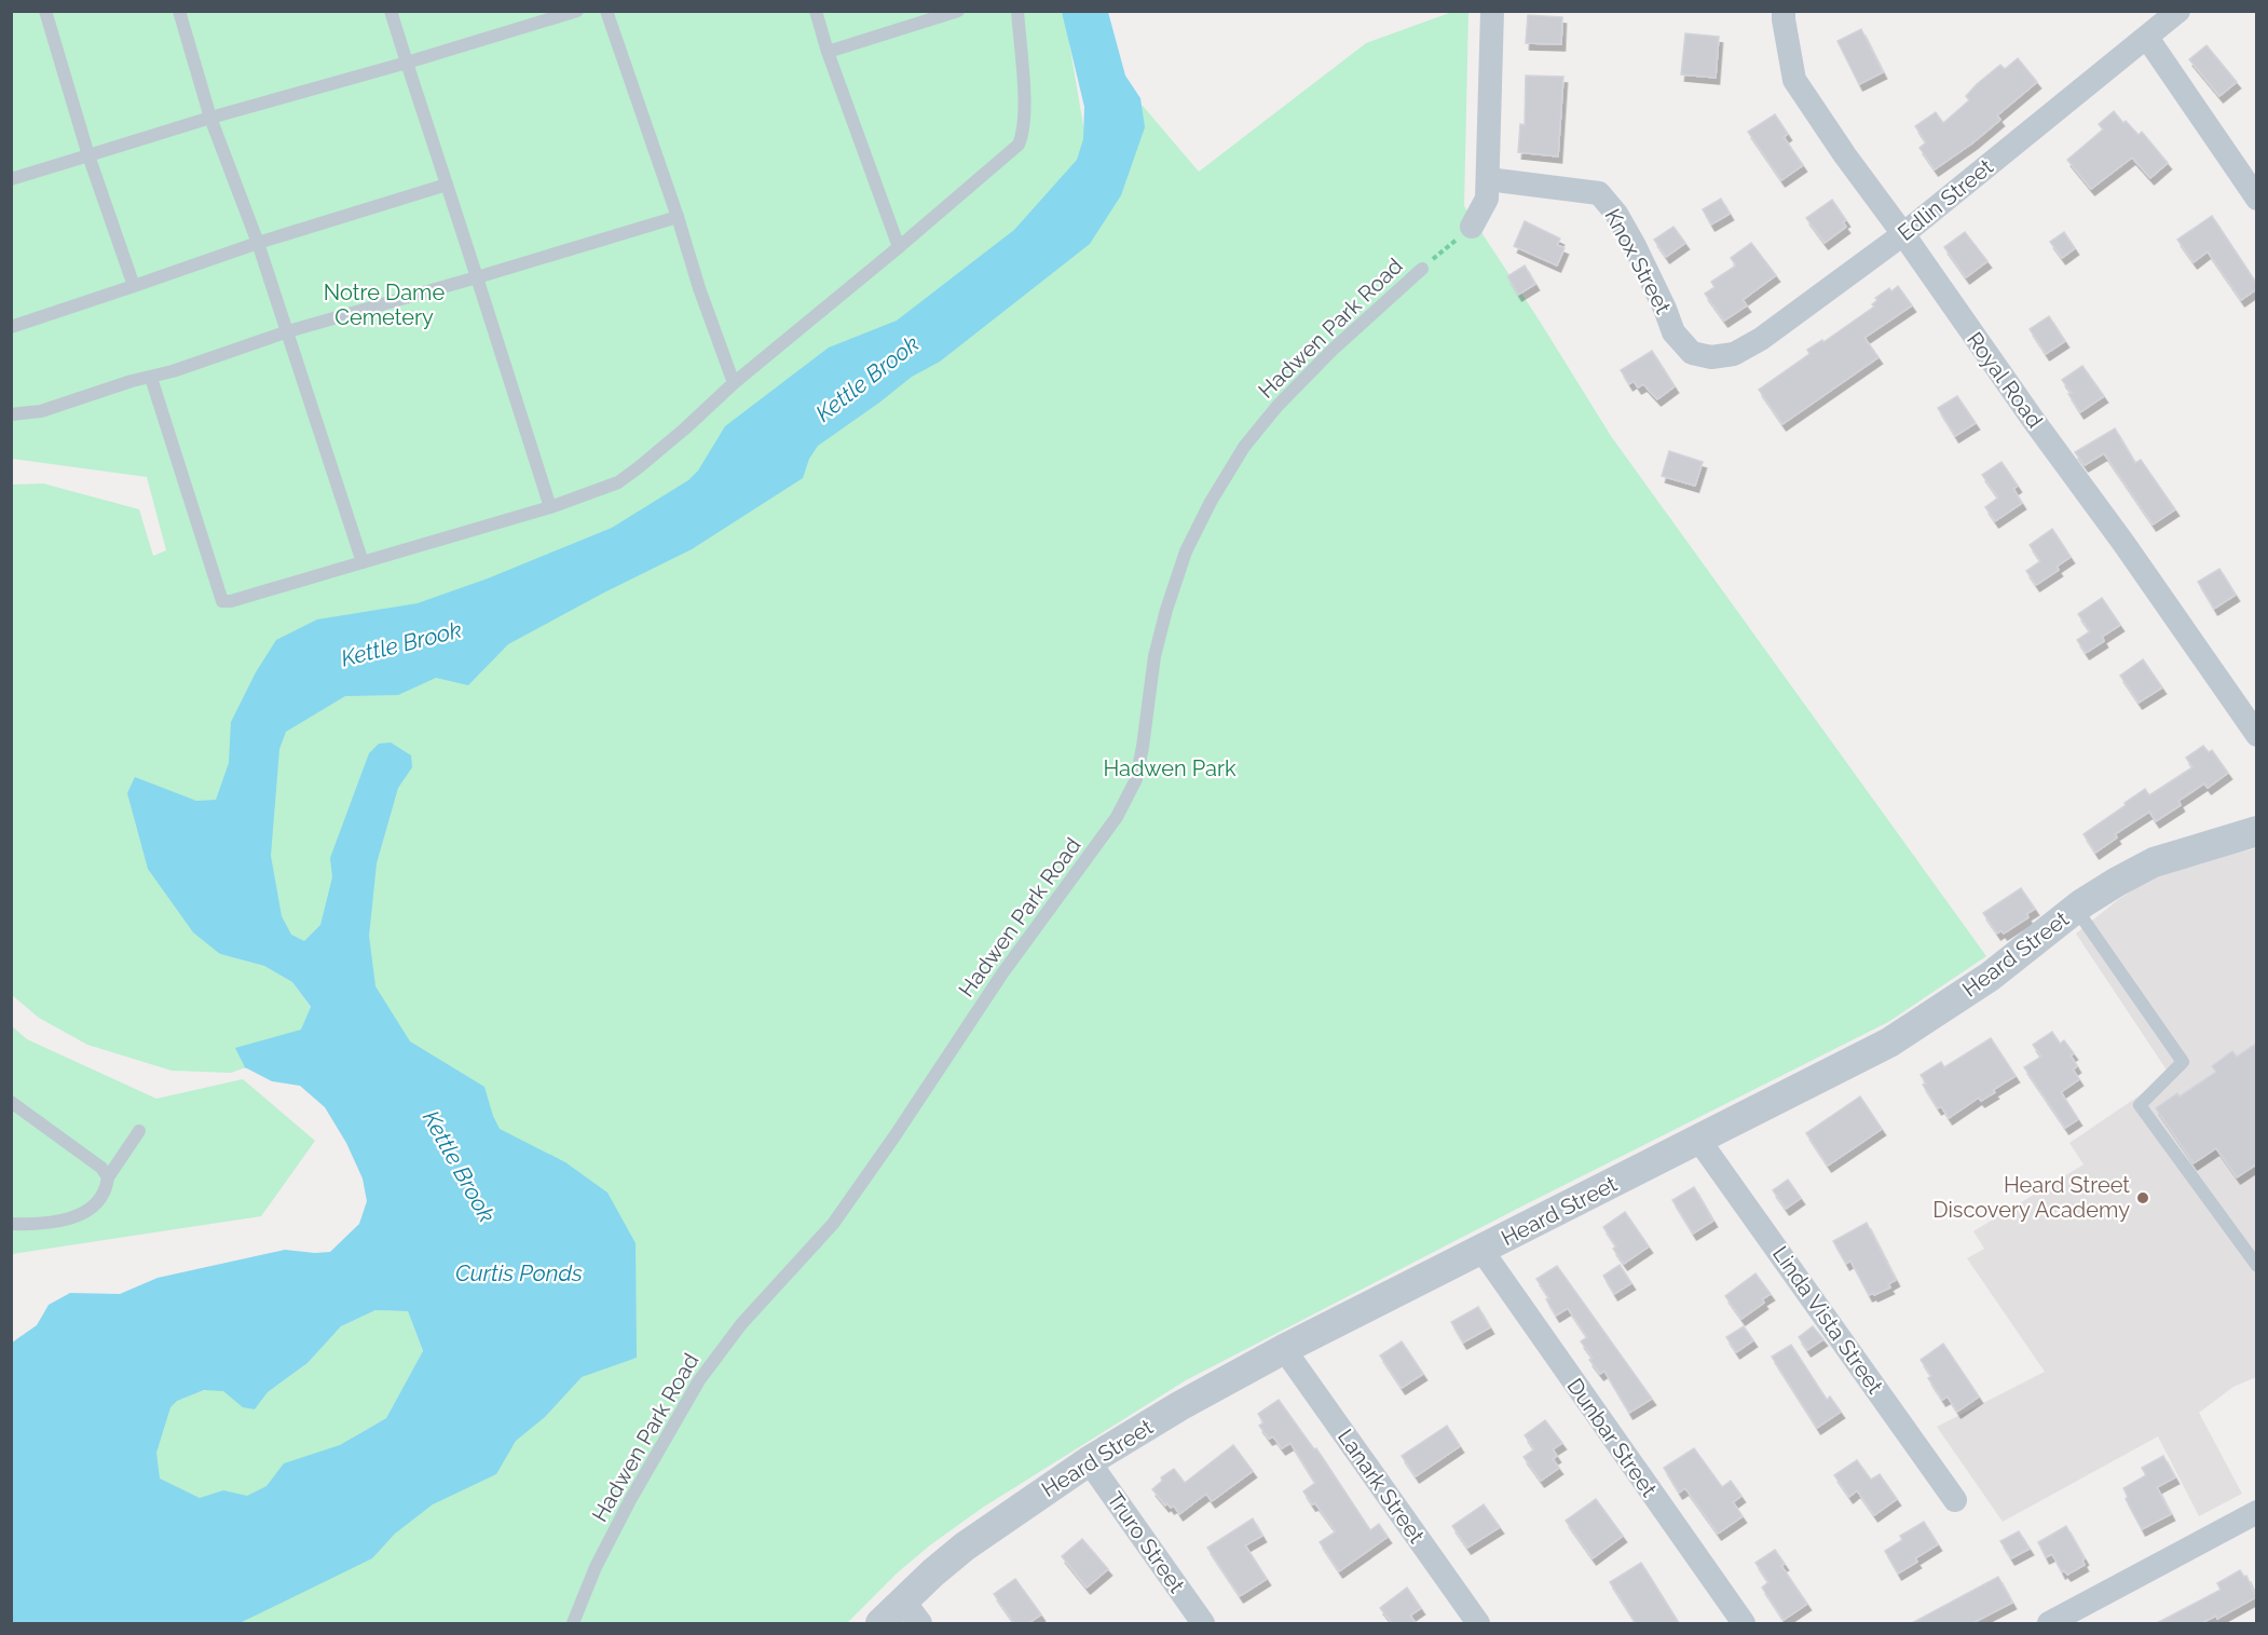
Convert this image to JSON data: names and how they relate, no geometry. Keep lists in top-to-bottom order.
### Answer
{
  "streets": {
    "street": [
      "Edlin Street",
      "Knox Street",
      "Royal Road",
      "Heard Street",
      "Linda Vista Street",
      "Dunbar Street",
      "Lanark Street",
      "Truro Street"
    ],
    "lane": ["Hadwen Park Road"]
  },
  "crossings": [
    ["Edlin Street", "Knox Street"],
    ["Edlin Street", "Royal Road"],
    ["Heard Street", "Linda Vista Street"],
    ["Heard Street", "Dunbar Street"],
    ["Heard Street", "Lanark Street"],
    ["Heard Street", "Truro Street"]
  ],
  "water": ["Kettle Brook", "Curtis Ponds"],
  "parks": ["Notre Dame Cemetery", "Hadwen Park"],
  "places": ["Heard Street Discovery Academy"]
}
